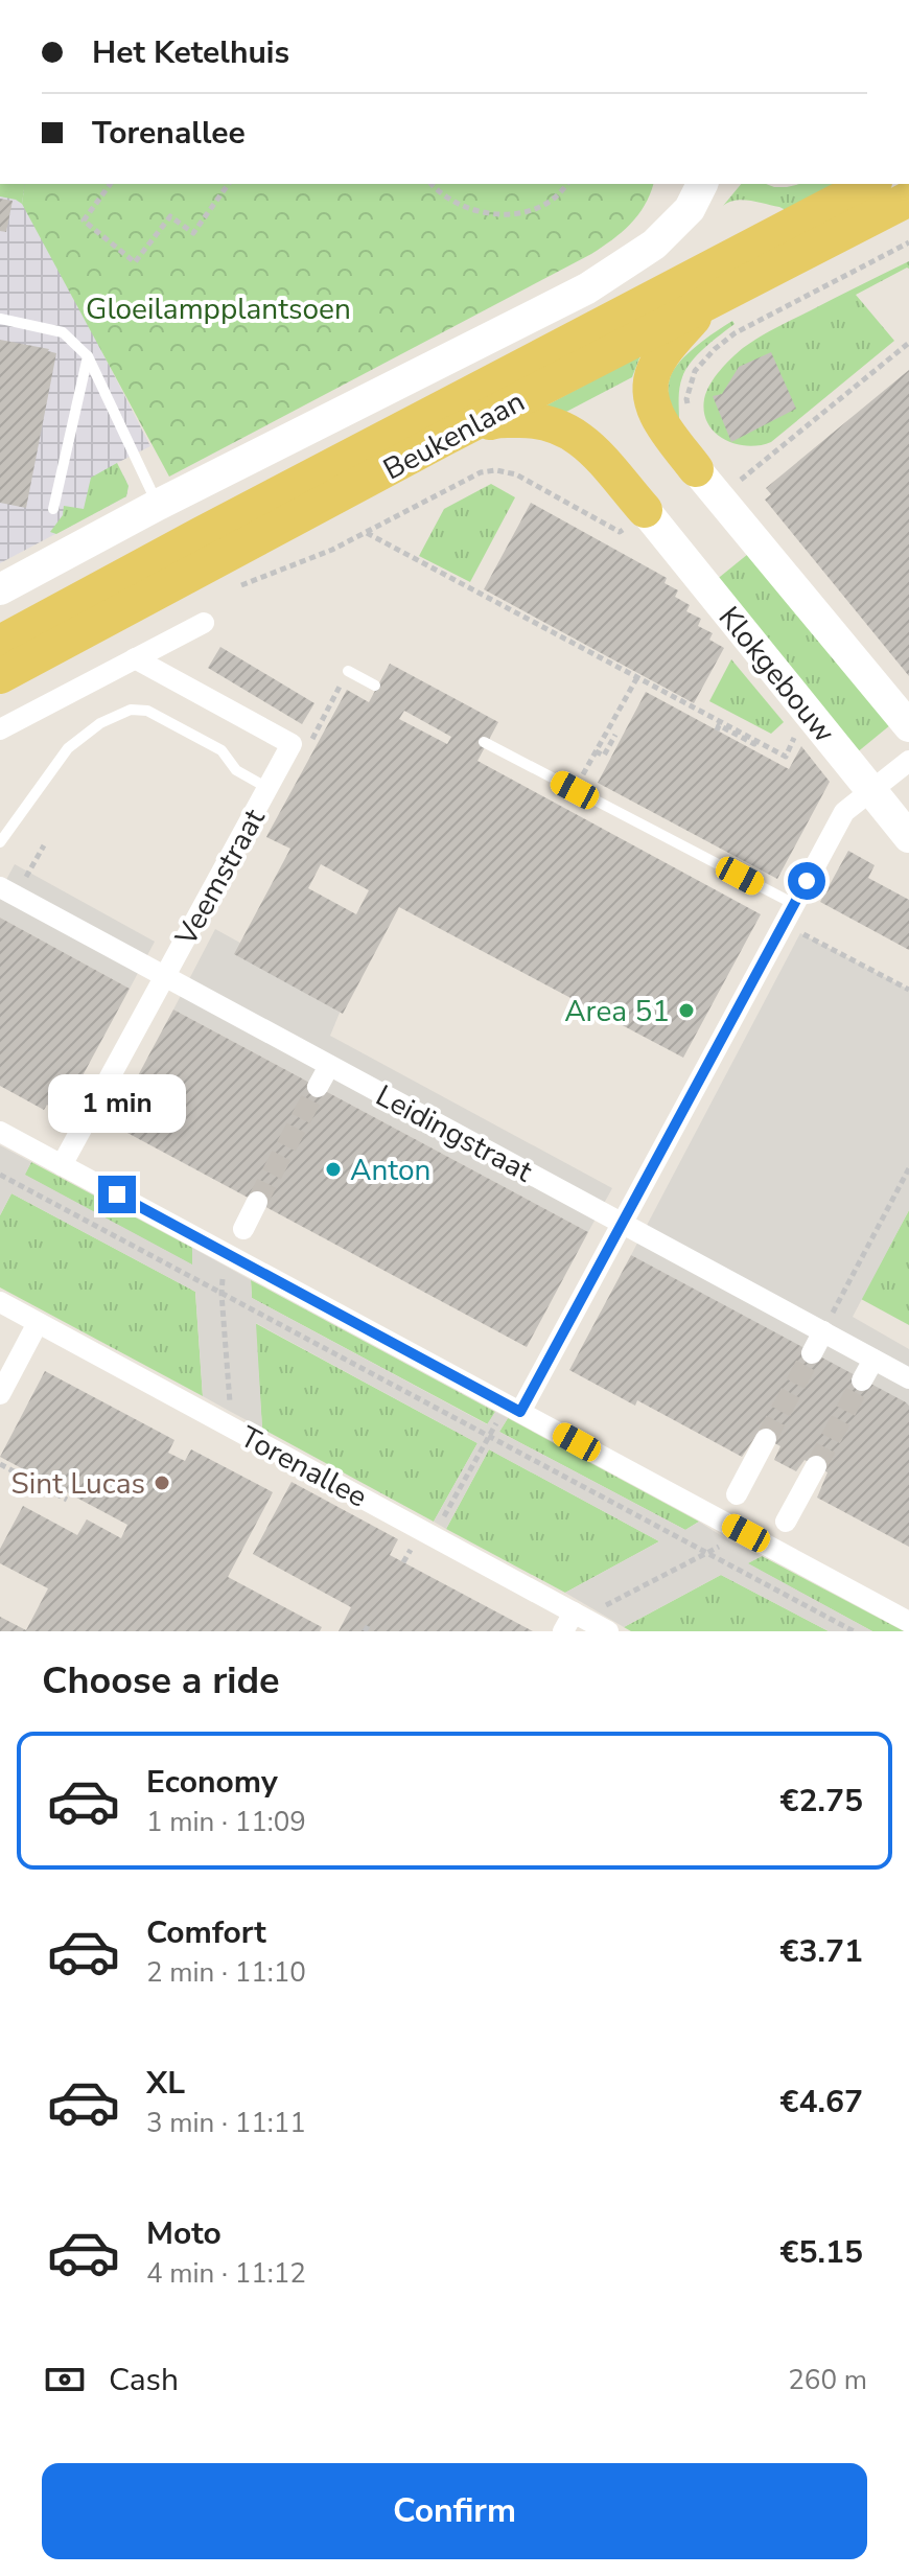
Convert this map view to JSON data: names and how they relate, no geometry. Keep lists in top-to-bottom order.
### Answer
{
  "streets": {
    "main road": ["Beukenlaan"],
    "street": [
      "Klokgebouw",
      "Veemstraat",
      "Leidingstraat",
      "Torenallee"
    ]
  },
  "crossings": [
    ["Beukenlaan", "Klokgebouw"],
    ["Veemstraat", "Leidingstraat"]
  ],
  "parks": ["Gloeilampplantsoen"],
  "places": ["Area 51", "Anton", "Sint Lucas"],
  "page": {
    "banner": ["Het Ketelhuis", "Torenallee"],
    "bubble": "1 min",
    "heading": "Choose a ride",
    "list": [
      {
        "name": "Economy",
        "note": "1 min · 11:09",
        "value": "€2.75"
      },
      {
        "name": "Comfort",
        "note": "2 min · 11:10",
        "value": "€3.71"
      },
      {
        "name": "XL",
        "note": "3 min · 11:11",
        "value": "€4.67"
      },
      {
        "name": "Moto",
        "note": "4 min · 11:12",
        "value": "€5.15"
      }
    ],
    "pay": ["Cash", "260 m"],
    "buttons": "Confirm"
  }
}
